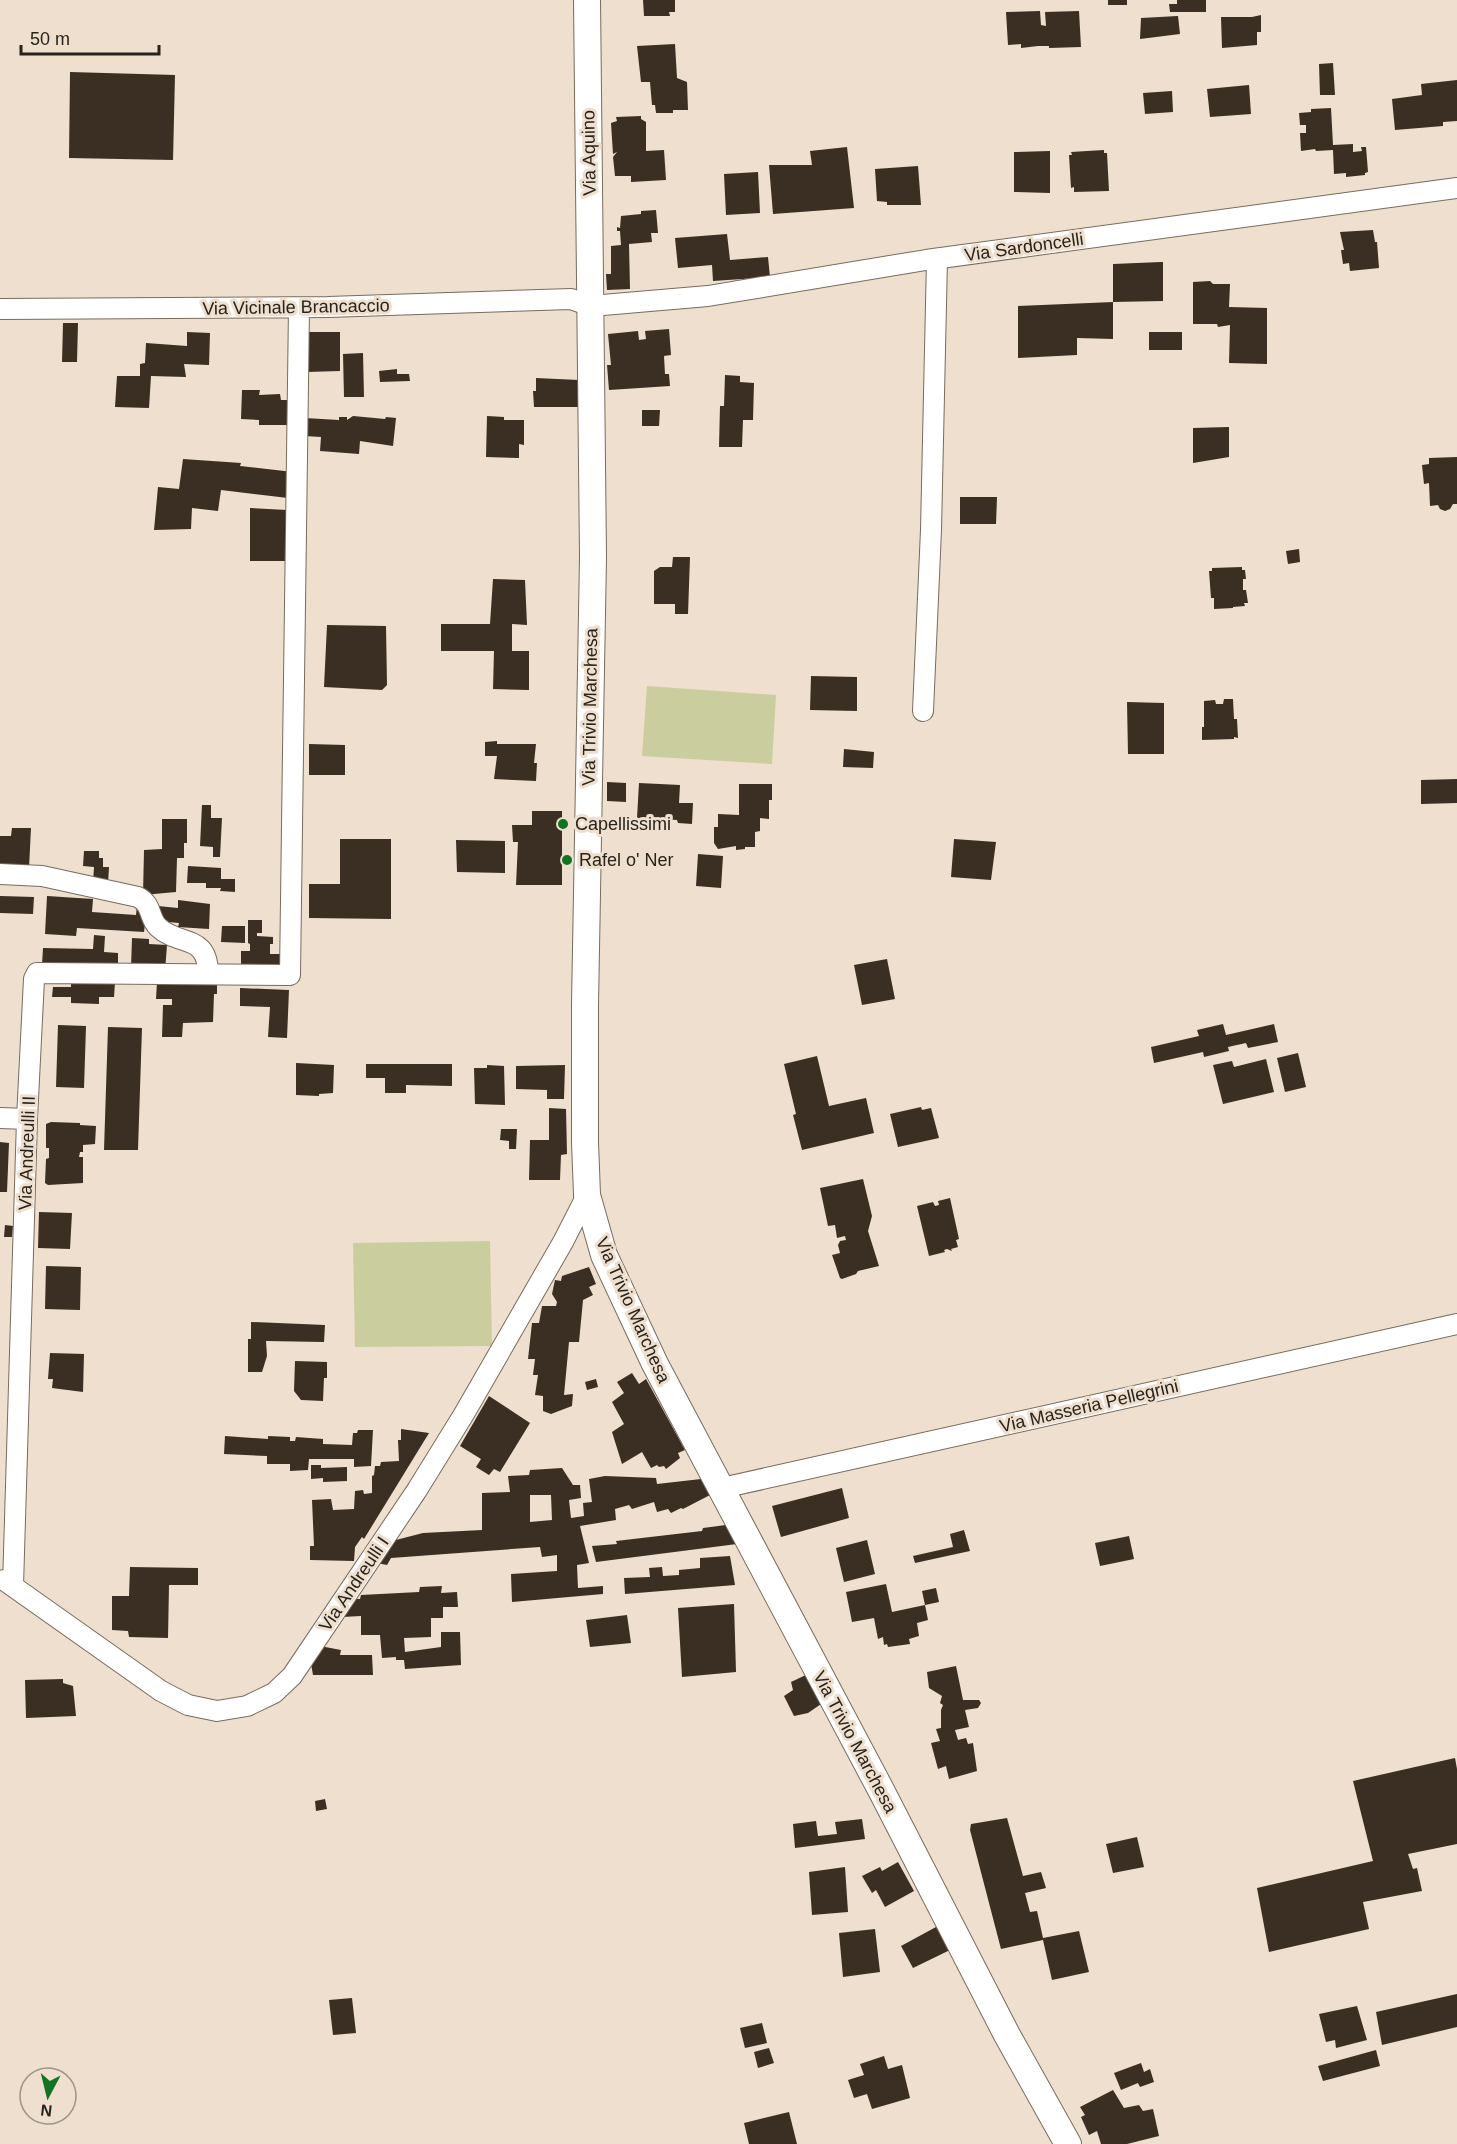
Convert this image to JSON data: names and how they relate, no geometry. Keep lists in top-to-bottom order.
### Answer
{
  "streets": {
    "street": [
      "Via Aquino",
      "Via Sardoncelli",
      "Via Vicinale Brancaccio",
      "Via Trivio Marchesa",
      "Via Andreulli II",
      "Via Masseria Pellegrini",
      "Via Andreulli I"
    ]
  },
  "crossings": [
    ["Via Aquino", "Via Sardoncelli"],
    ["Via Aquino", "Via Vicinale Brancaccio"],
    ["Via Aquino", "Via Trivio Marchesa"],
    ["Via Sardoncelli", "Via Vicinale Brancaccio"],
    ["Via Sardoncelli", "Via Trivio Marchesa"],
    ["Via Vicinale Brancaccio", "Via Trivio Marchesa"],
    ["Via Vicinale Brancaccio", "Via Andreulli II"],
    ["Via Trivio Marchesa", "Via Masseria Pellegrini"],
    ["Via Trivio Marchesa", "Via Andreulli I"],
    ["Via Andreulli II", "Via Andreulli I"]
  ],
  "places": ["Capellissimi", "Rafel o' Ner"],
  "scale_bar": "50 m",
  "north": "bottom"
}
